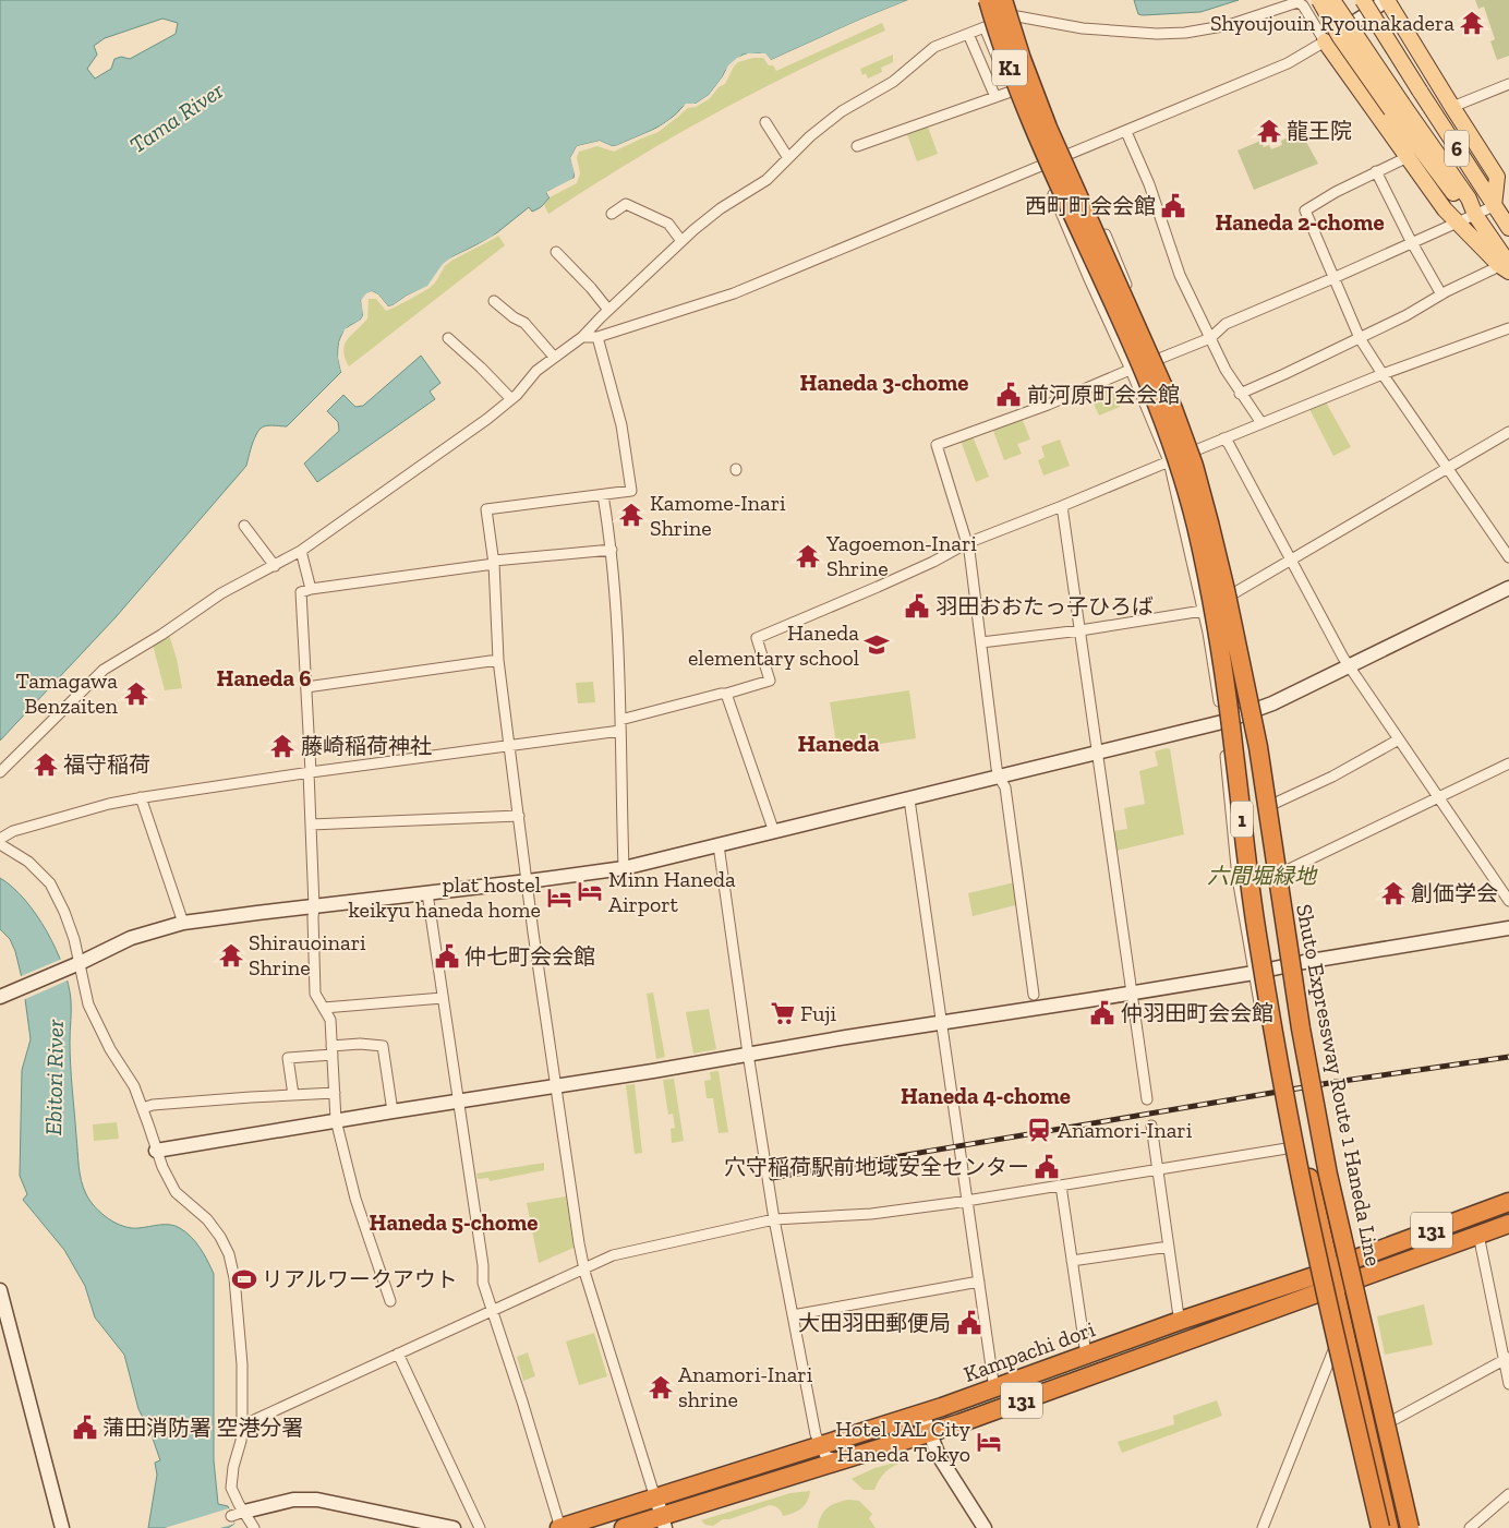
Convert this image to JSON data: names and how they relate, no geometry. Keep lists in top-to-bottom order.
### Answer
{
  "streets": {
    "highway": [
      "K1",
      "1",
      "Shuto Expressway Route 1 Haneda Line",
      "131",
      "Kampachi dori"
    ],
    "main road": ["6"]
  },
  "crossings": [
    ["K1", "1"],
    ["K1", "Shuto Expressway Route 1 Haneda Line"],
    ["1", "Shuto Expressway Route 1 Haneda Line"]
  ],
  "districts": [
    "Haneda 2-chome",
    "Haneda 3-chome",
    "Haneda 6",
    "Haneda",
    "Haneda 4-chome",
    "Haneda 5-chome"
  ],
  "water": ["Tama River", "Ebitori River"],
  "parks": ["六間堀緑地"],
  "places": {
    "temple": [
      "Shyoujouin Ryounakadera",
      "龍王院",
      "Kamome-Inari Shrine",
      "Yagoemon-Inari Shrine",
      "Tamagawa Benzaiten",
      "藤崎稲荷神社",
      "福守稲荷",
      "創価学会",
      "Shirauoinari Shrine",
      "Anamori-Inari shrine"
    ],
    "public building": [
      "西町町会会館",
      "前河原町会会館",
      "羽田おおたっ子ひろば",
      "仲七町会会館",
      "仲羽田町会会館",
      "穴守稲荷駅前地域安全センター",
      "大田羽田郵便局",
      "蒲田消防署 空港分署"
    ],
    "school or university": ["Haneda elementary school"],
    "hotel": ["Minn Haneda Airport", "plat hostel keikyu haneda home", "Hotel JAL City Haneda Tokyo"],
    "supermarket": ["Fuji"],
    "station": ["Anamori-Inari"],
    "sports": ["リアルワークアウト"]
  }
}
